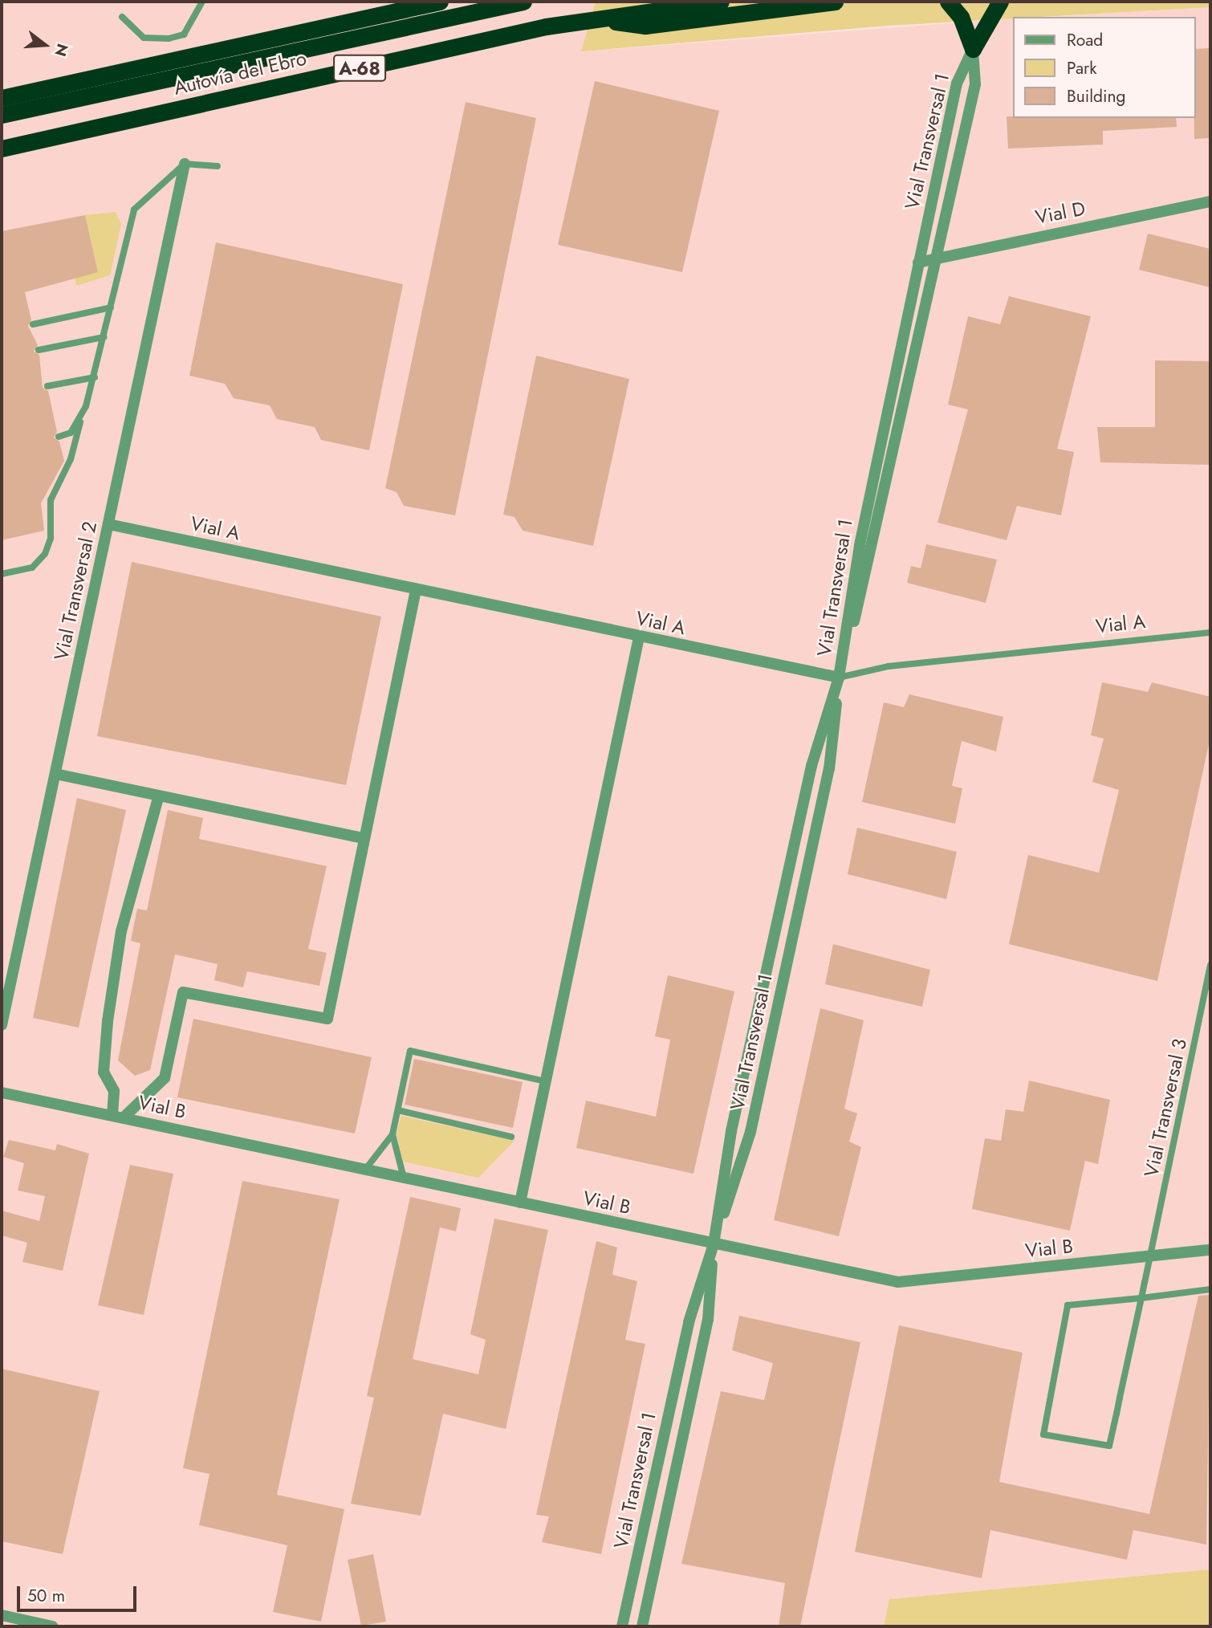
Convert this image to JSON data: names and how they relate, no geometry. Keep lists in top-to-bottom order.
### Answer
{
  "streets": {
    "highway": ["A-68", "Autovía del Ebro"],
    "street": [
      "Vial Transversal 1",
      "Vial D",
      "Vial A",
      "Vial Transversal 2",
      "Vial B"
    ],
    "lane": ["Vial Transversal 3"]
  },
  "crossings": [
    ["Vial Transversal 1", "Vial D"],
    ["Vial Transversal 1", "Vial A"],
    ["Vial Transversal 1", "Vial B"],
    ["Vial A", "Vial Transversal 2"],
    ["Vial B", "Vial Transversal 3"]
  ],
  "legend": ["Road", "Park", "Building"],
  "scale_bar": "50 m",
  "north": "right"
}
